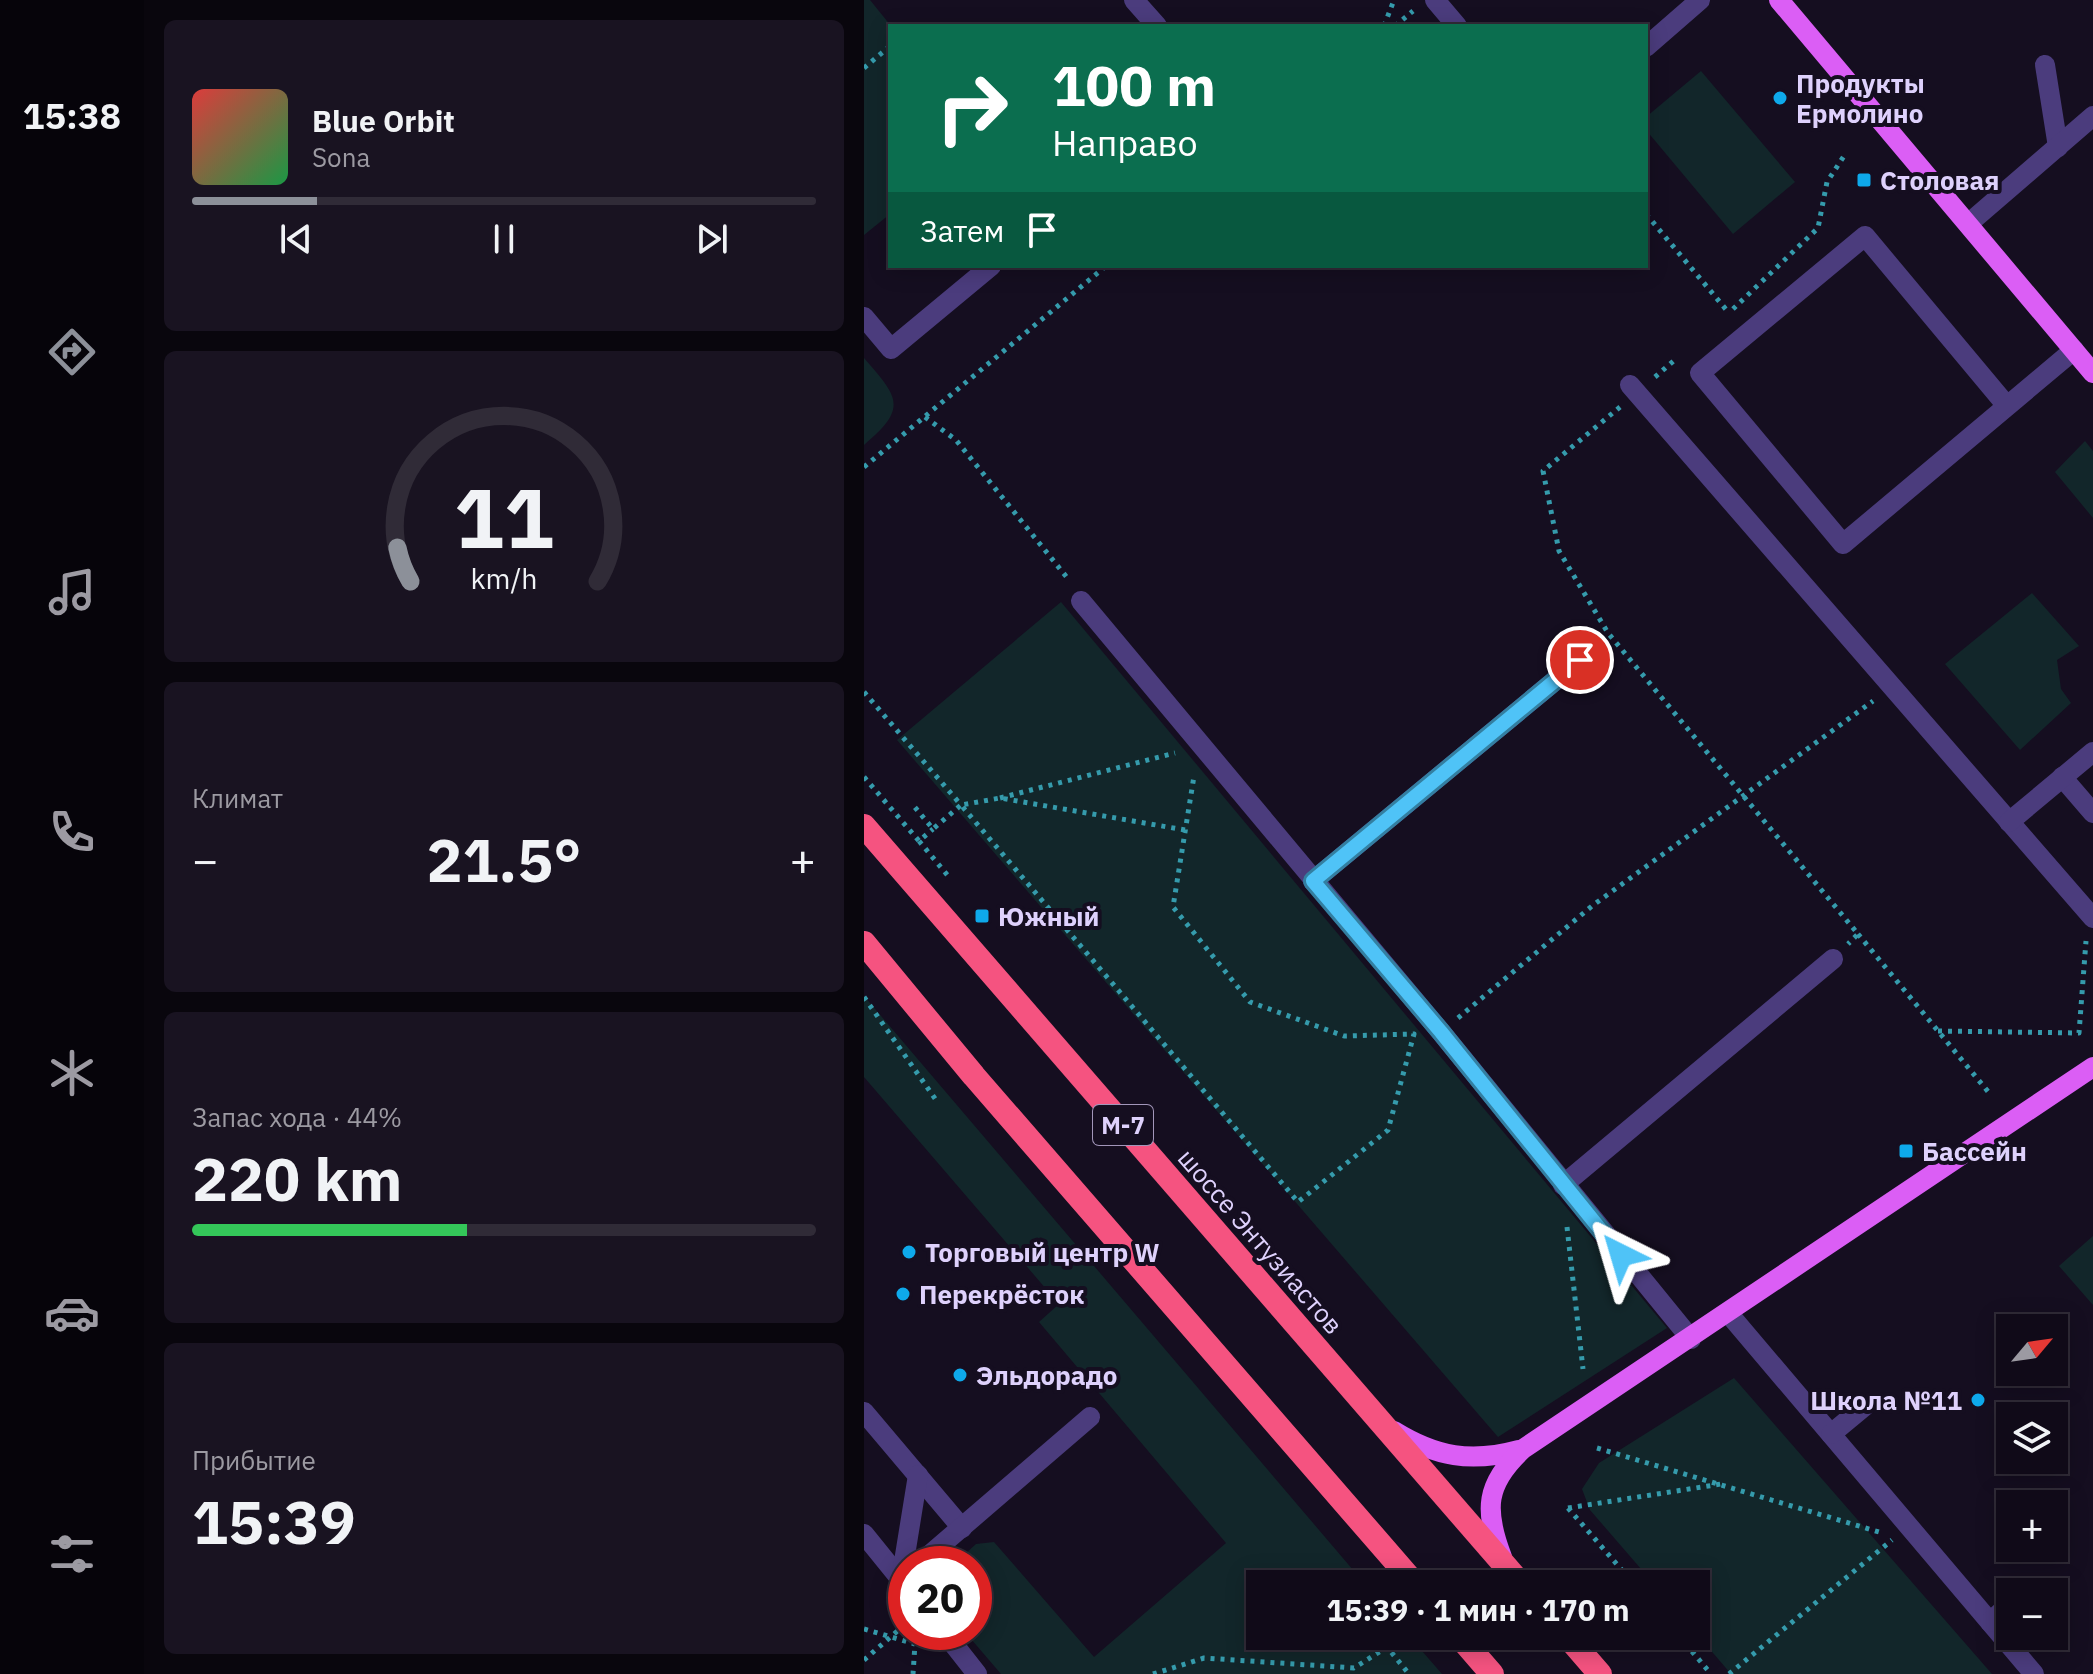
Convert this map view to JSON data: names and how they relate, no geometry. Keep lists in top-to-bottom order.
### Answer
{
  "streets": {
    "highway": ["М-7", "шоссе Энтузиастов"]
  },
  "places": {
    "other": [
      "Продукты Ермолино",
      "Торговый центр W",
      "Перекрёсток",
      "Эльдорадо",
      "Школа №11"
    ],
    "transit": ["Столовая", "Южный", "Бассейн"]
  },
  "north": "top right",
  "page": {
    "tabs": "15:38",
    "turn": ["100 m", "Направо"],
    "song": ["Blue Orbit", "Sona"],
    "then": "Затем",
    "tile": [
      "Климат",
      ["Запас хода · 44%", "220 km"],
      ["Прибытие", "15:39"]
    ],
    "heat": ["−", "21.5°", "+"],
    "map_buttons": ["+", "−"],
    "limit": "20",
    "trip": "15:39 · 1 мин · 170 m",
    "gauge": ["11", "km/h"]
  }
}
